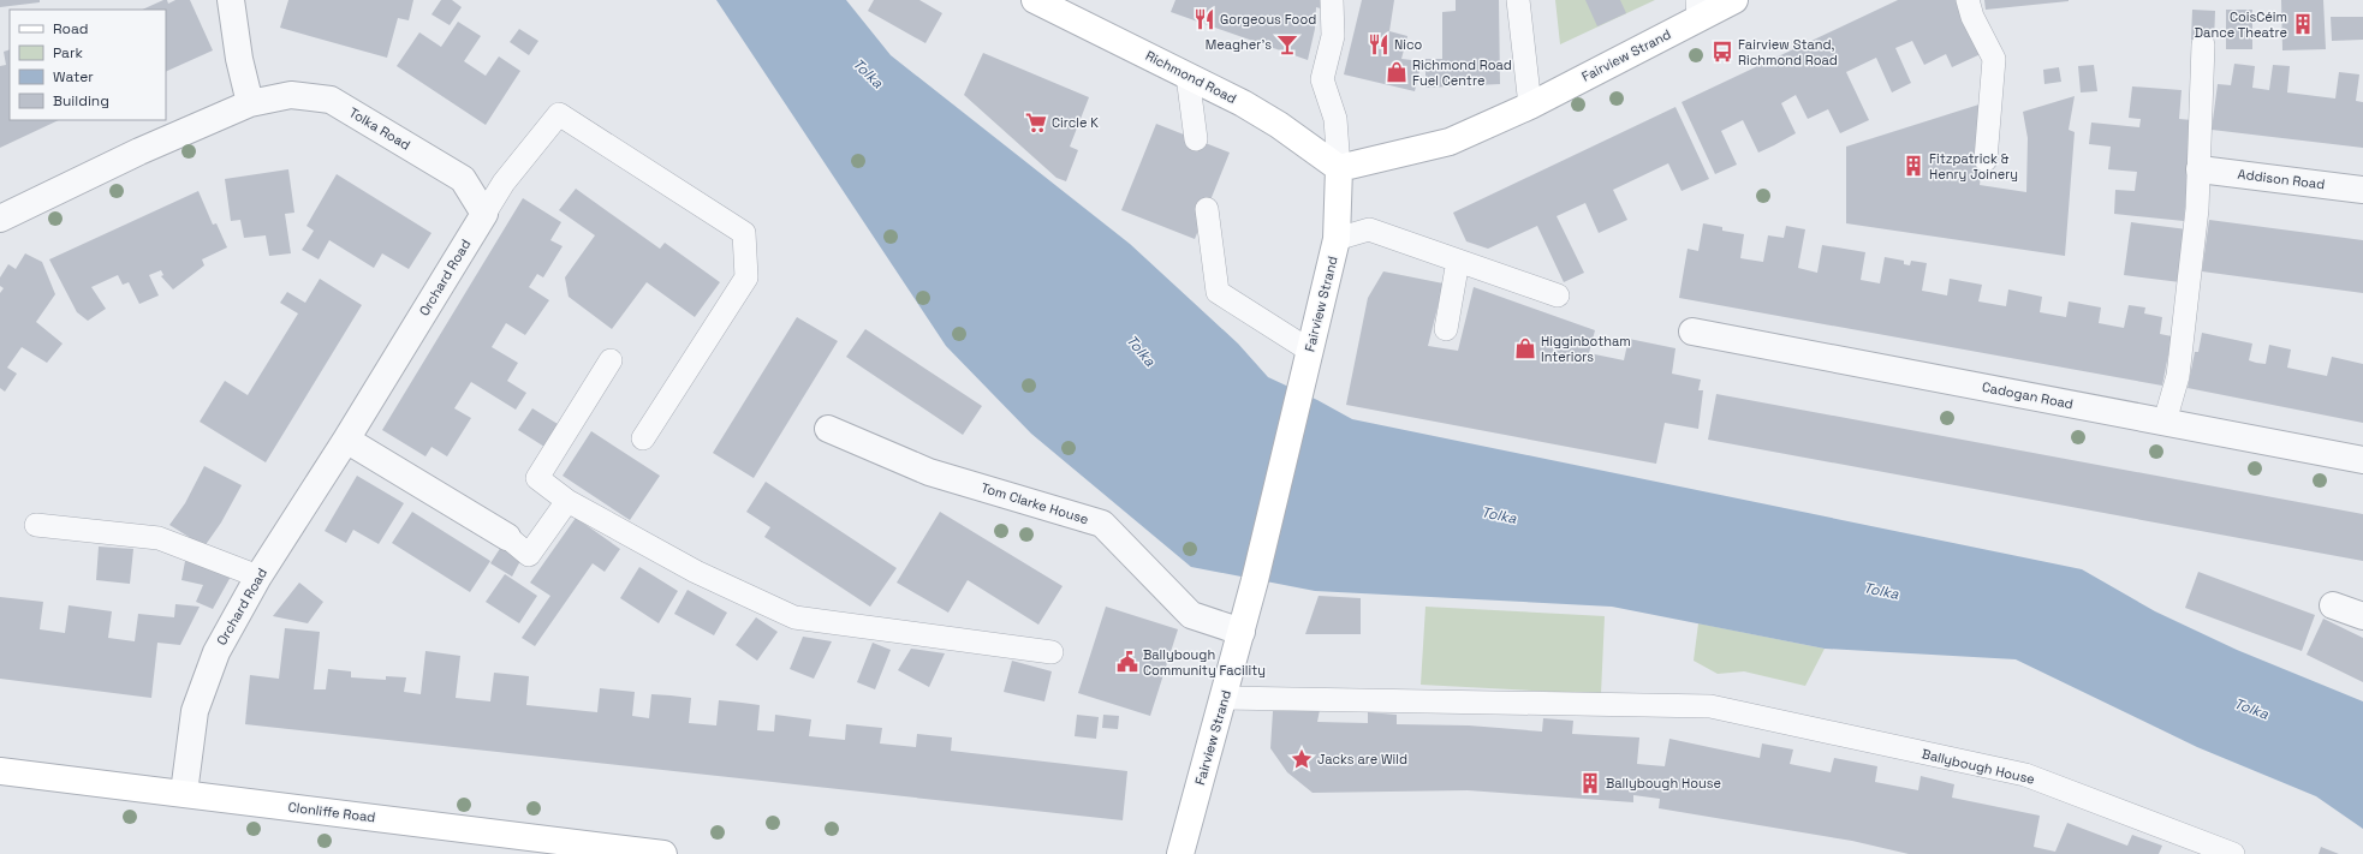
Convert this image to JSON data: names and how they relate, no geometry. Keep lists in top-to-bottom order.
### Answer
{
  "streets": {
    "main road": ["Fairview Strand", "Richmond Road", "Clonliffe Road"],
    "street": [
      "Tolka Road",
      "Addison Road",
      "Orchard Road",
      "Cadogan Road",
      "Tom Clarke House"
    ],
    "lane": ["Ballybough House"]
  },
  "crossings": [
    ["Fairview Strand", "Richmond Road"],
    ["Fairview Strand", "Tom Clarke House"],
    ["Fairview Strand", "Ballybough House"],
    ["Tolka Road", "Orchard Road"],
    ["Orchard Road", "Clonliffe Road"]
  ],
  "water": ["Tolka"],
  "places": {
    "restaurant": ["Gorgeous Food", "Nico"],
    "building": ["CoisCéim Dance Theatre", "Fitzpatrick & Henry Joinery", "Ballybough House"],
    "bar": ["Meagher's"],
    "bus stop": ["Fairview Stand, Richmond Road"],
    "shop": ["Richmond Road Fuel Centre", "Higginbotham Interiors"],
    "supermarket": ["Circle K"],
    "public building": ["Ballybough Community Facility"],
    "place": ["Jacks are Wild"]
  },
  "legend": [
    "Road",
    "Park",
    "Water",
    "Building"
  ]
}
